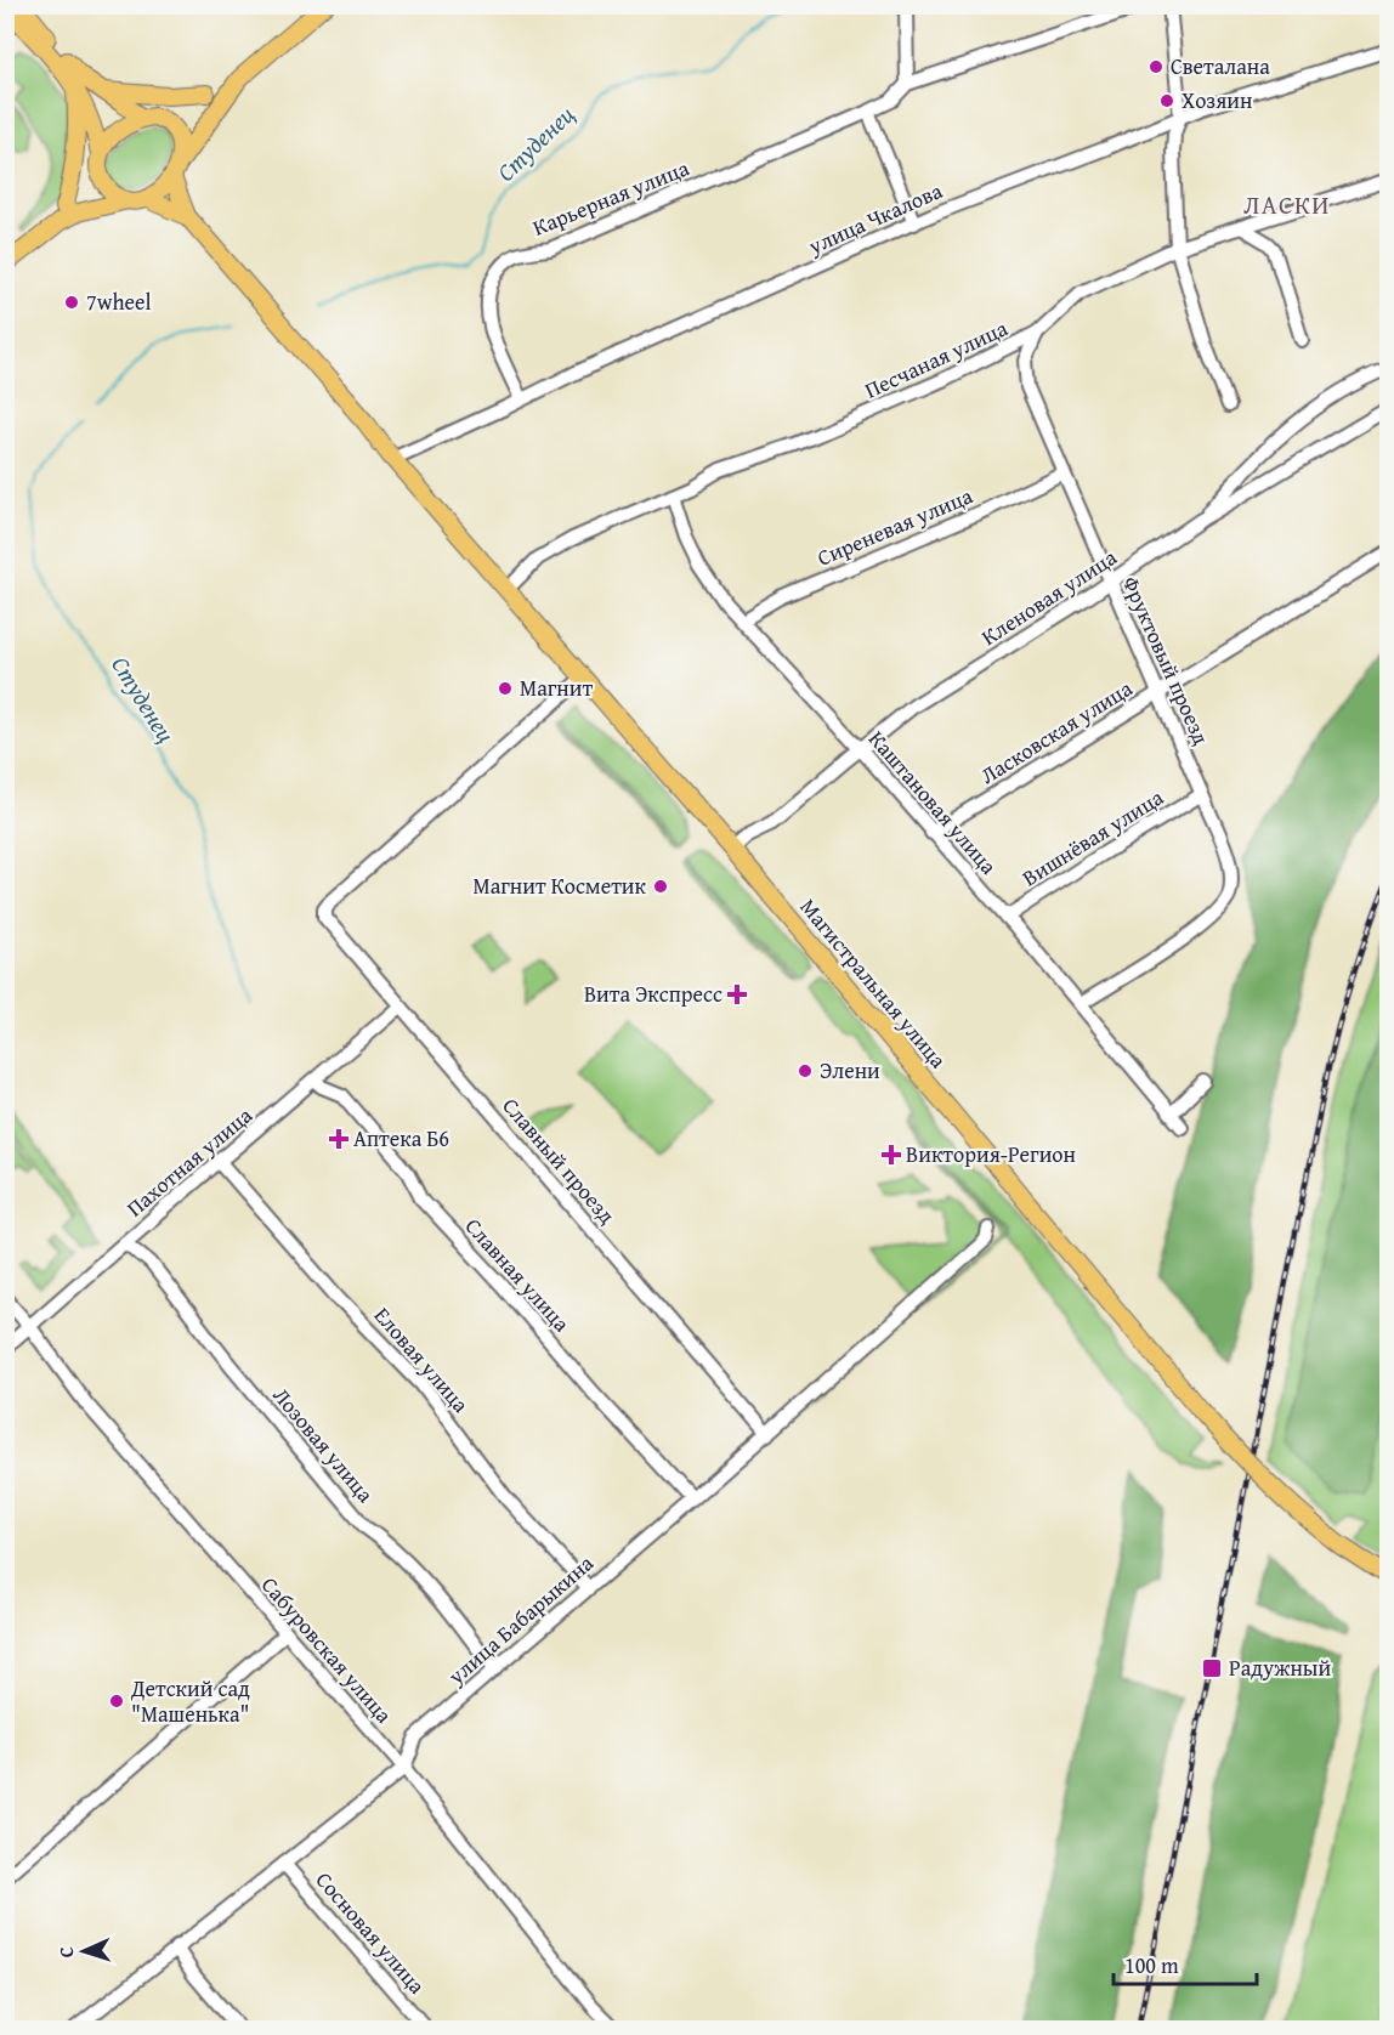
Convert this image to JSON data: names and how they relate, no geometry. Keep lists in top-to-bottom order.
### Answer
{
  "streets": {
    "main road": ["Магистральная улица"],
    "street": [
      "Карьерная улица",
      "улица Чкалова",
      "Песчаная улица",
      "Сиреневая улица",
      "Кленовая улица",
      "Фруктовый проезд",
      "Ласковская улица",
      "Каштановая улица",
      "Вишнёвая улица",
      "Славный проезд",
      "Пахотная улица",
      "Славная улица",
      "Еловая улица",
      "Лозовая улица",
      "улица Бабарыкина",
      "Сабуровская улица",
      "Сосновая улица"
    ]
  },
  "crossings": [
    ["Карьерная улица", "улица Чкалова"],
    ["улица Чкалова", "Магистральная улица"],
    ["Песчаная улица", "Фруктовый проезд"],
    ["Песчаная улица", "Каштановая улица"],
    ["Песчаная улица", "Магистральная улица"],
    ["Сиреневая улица", "Фруктовый проезд"],
    ["Сиреневая улица", "Каштановая улица"],
    ["Кленовая улица", "Фруктовый проезд"],
    ["Кленовая улица", "Каштановая улица"],
    ["Кленовая улица", "Магистральная улица"],
    ["Фруктовый проезд", "Ласковская улица"],
    ["Фруктовый проезд", "Каштановая улица"],
    ["Фруктовый проезд", "Вишнёвая улица"],
    ["Ласковская улица", "Каштановая улица"],
    ["Каштановая улица", "Вишнёвая улица"],
    ["Магистральная улица", "Славный проезд"],
    ["Славный проезд", "Пахотная улица"],
    ["Славный проезд", "улица Бабарыкина"],
    ["Пахотная улица", "Славная улица"],
    ["Пахотная улица", "Еловая улица"],
    ["Пахотная улица", "Лозовая улица"],
    ["Пахотная улица", "Сабуровская улица"],
    ["Славная улица", "улица Бабарыкина"],
    ["Еловая улица", "улица Бабарыкина"],
    ["Лозовая улица", "улица Бабарыкина"],
    ["улица Бабарыкина", "Сабуровская улица"]
  ],
  "districts": ["ЛАСКИ"],
  "water": ["Студенец"],
  "places": {
    "other": [
      "Светалана",
      "Хозяин",
      "7wheel",
      "Магнит",
      "Магнит Косметик",
      "Элени",
      "Детский сад \"Машенька\""
    ],
    "health": ["Вита Экспресс", "Аптека Б6", "Виктория-Регион"],
    "transit": ["Радужный"]
  },
  "scale_bar": "100 m",
  "north": "left"
}
